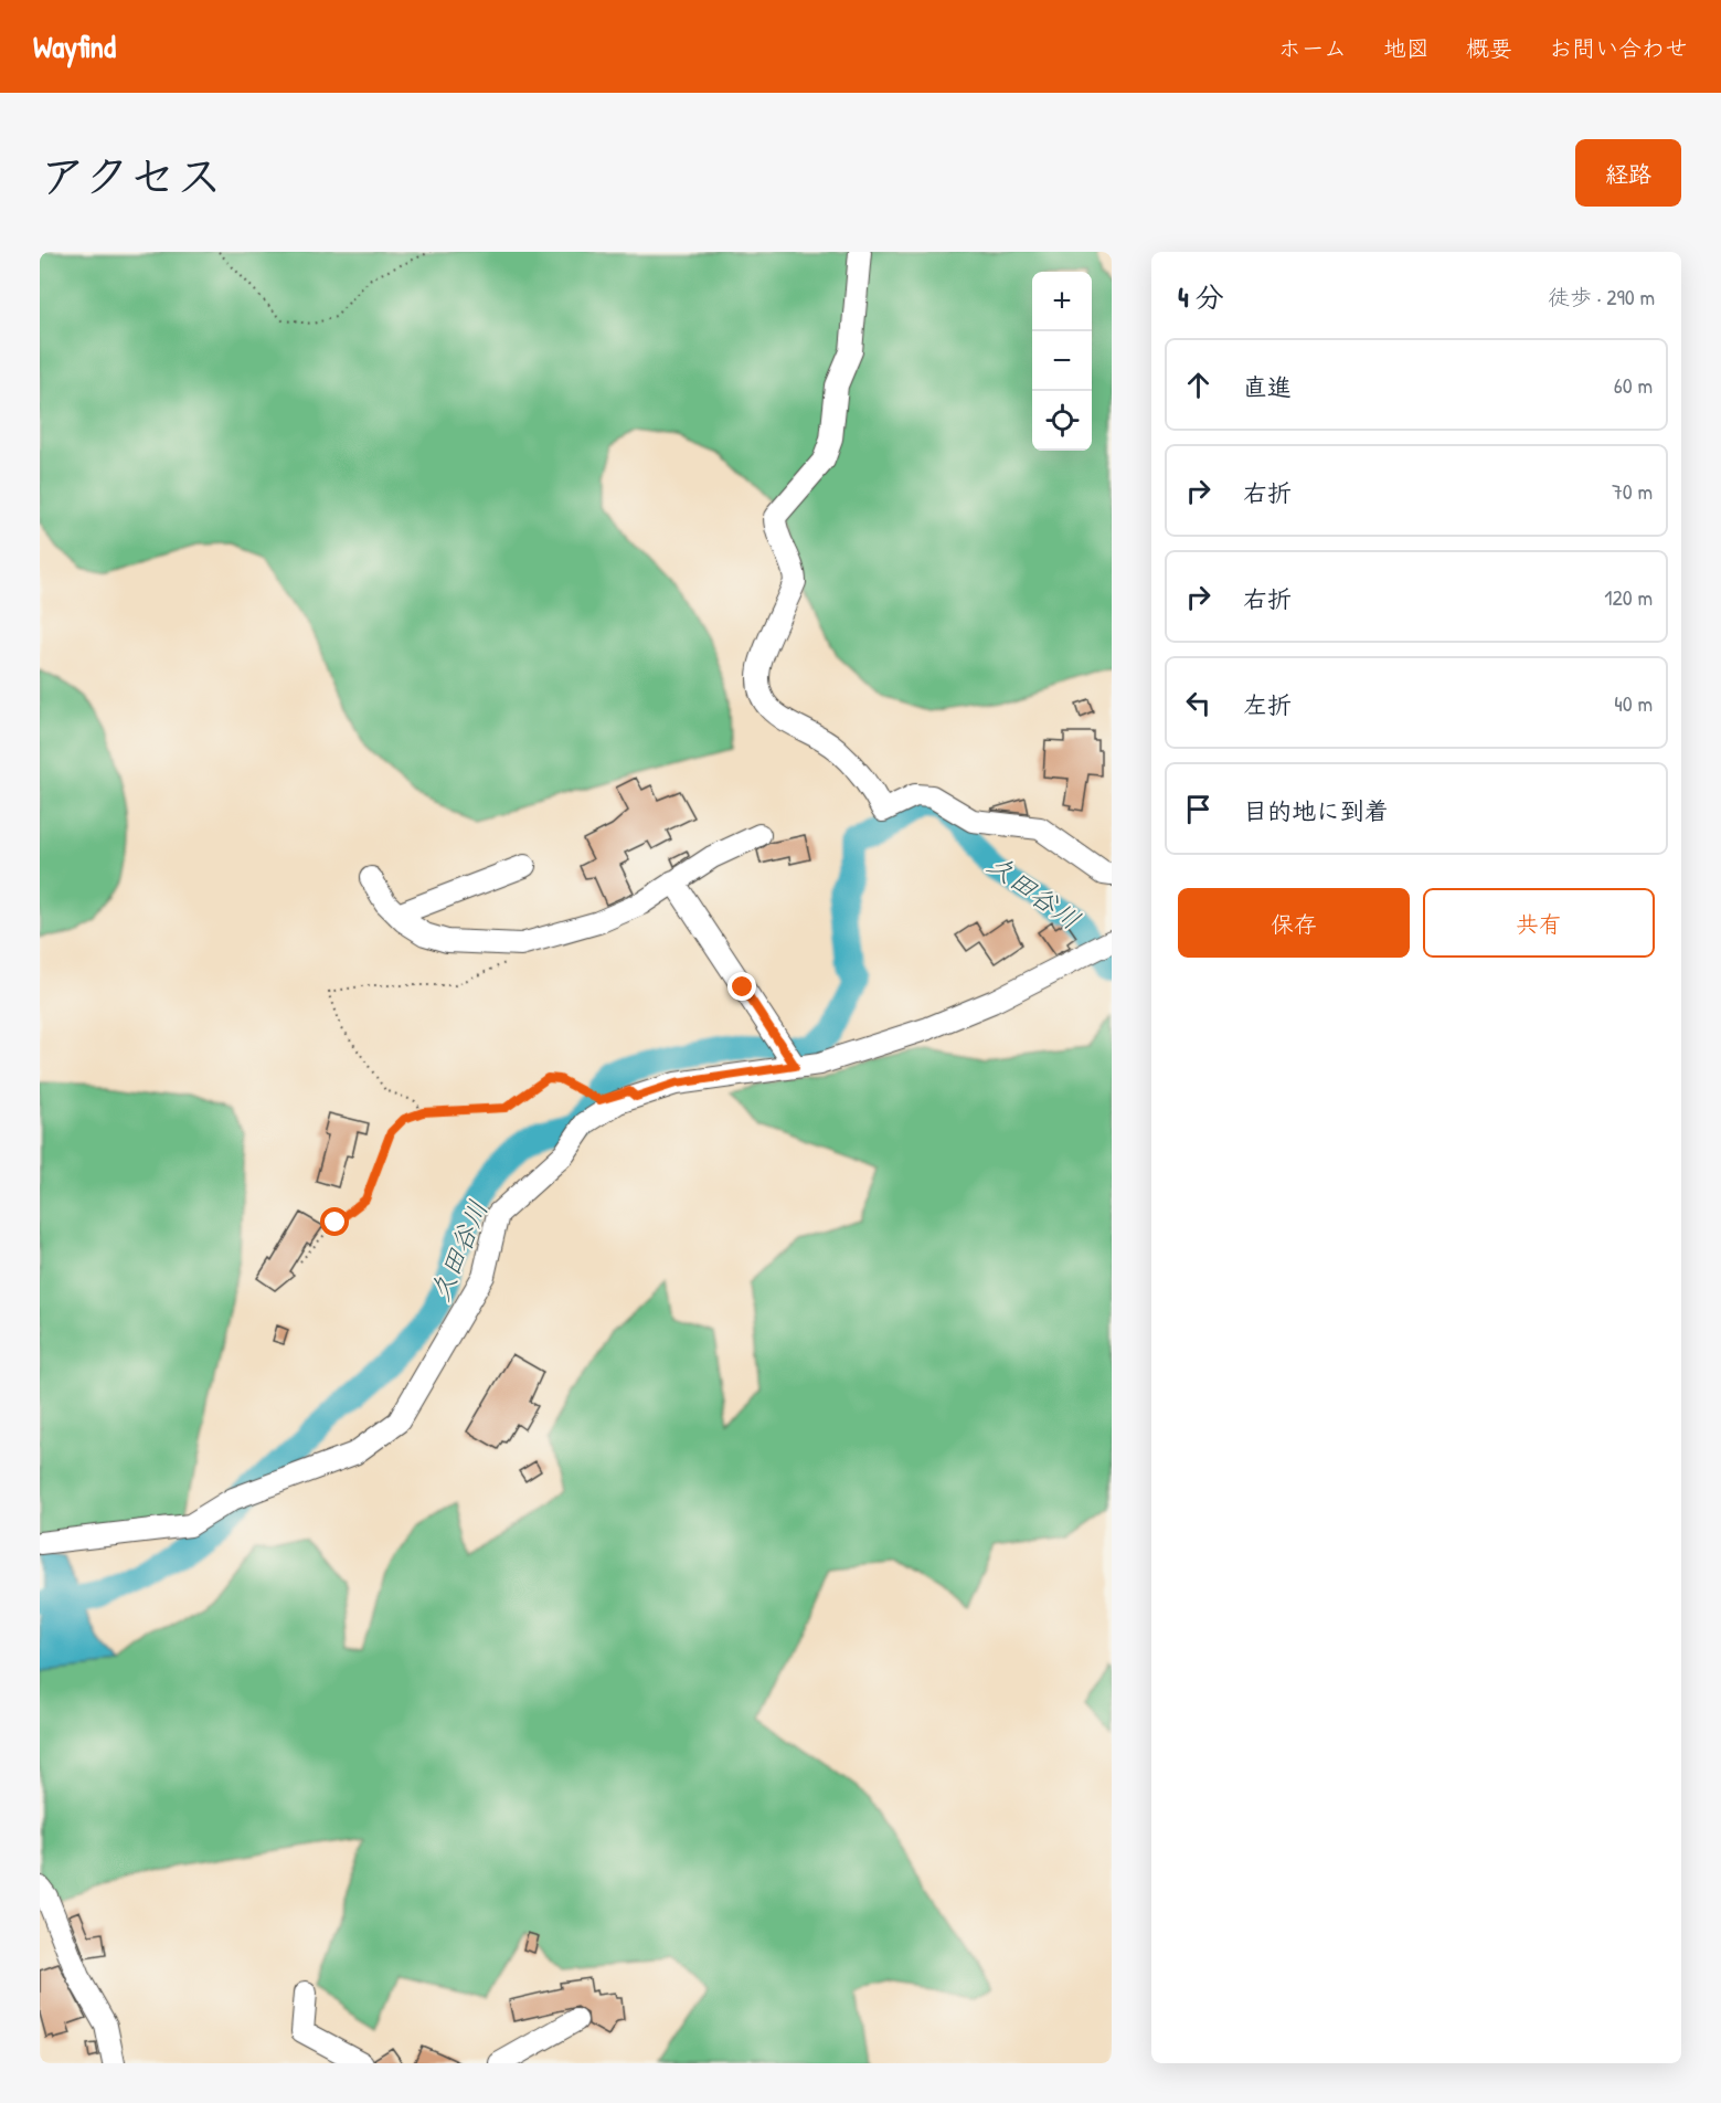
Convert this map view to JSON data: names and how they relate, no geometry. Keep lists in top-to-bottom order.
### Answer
{
  "water": ["久田谷川"],
  "page": {
    "header": "Wayfind",
    "nav": [
      "ホーム",
      "地図",
      "概要",
      "お問い合わせ"
    ],
    "title": "アクセス",
    "buttons": [
      "経路",
      ["保存", "共有"]
    ],
    "heading": ["4 分", "徒歩 · 290 m"],
    "map_buttons": ["+", "−"],
    "list": [
      ["直進", "60 m"],
      ["右折", "70 m"],
      ["右折", "120 m"],
      ["左折", "40 m"],
      "目的地に到着"
    ]
  }
}
